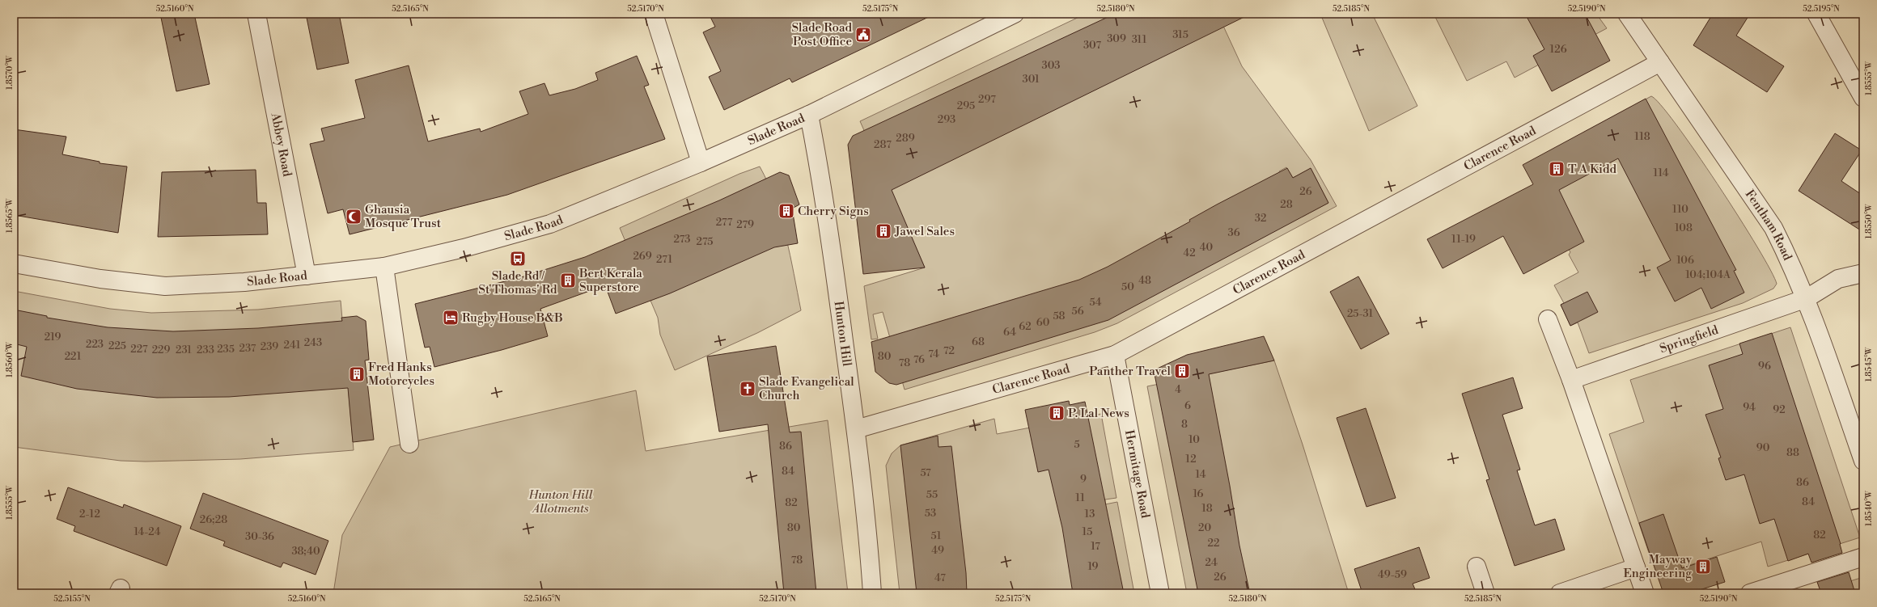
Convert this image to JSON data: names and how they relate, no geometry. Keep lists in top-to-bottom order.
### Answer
{
  "streets": {
    "street": [
      "Slade Road",
      "Abbey Road",
      "Clarence Road",
      "Fentham Road",
      "Hunton Hill",
      "Springfield",
      "Hermitage Road"
    ]
  },
  "crossings": [
    ["Slade Road", "Abbey Road"],
    ["Slade Road", "Hunton Hill"],
    ["Clarence Road", "Fentham Road"],
    ["Clarence Road", "Hunton Hill"],
    ["Clarence Road", "Hermitage Road"],
    ["Fentham Road", "Springfield"]
  ],
  "parks": ["Hunton Hill Allotments"],
  "places": {
    "public building": ["Slade Road Post Office"],
    "building": [
      "T A Kidd",
      "Cherry Signs",
      "Jawel Sales",
      "Bert Kerala Superstore",
      "Panther Travel",
      "Fred Hanks Motorcycles",
      "P. Lal News",
      "Mayway Engineering"
    ],
    "mosque": ["Ghausia Mosque Trust"],
    "bus stop": ["Slade Rd / St Thomas' Rd"],
    "hotel": ["Rugby House B&B"],
    "church": ["Slade Evangelical Church"]
  },
  "house_numbers": [
    "315",
    "309",
    "311",
    "307",
    "126",
    "303",
    "301",
    "297",
    "295",
    "293",
    "118",
    "289",
    "287",
    "114",
    "26",
    "28",
    "110",
    "32",
    "277",
    "279",
    "108",
    "36",
    "273",
    "11-19",
    "275",
    "40",
    "42",
    "269",
    "271",
    "106",
    "104;104A",
    "48",
    "50",
    "54",
    "56",
    "25-31",
    "58",
    "60",
    "62",
    "64",
    "219",
    "68",
    "243",
    "223",
    "241",
    "225",
    "239",
    "237",
    "227",
    "235",
    "229",
    "231",
    "233",
    "72",
    "74",
    "221",
    "80",
    "76",
    "78",
    "96",
    "4",
    "6",
    "94",
    "92",
    "8",
    "10",
    "5",
    "86",
    "90",
    "88",
    "12",
    "84",
    "57",
    "14",
    "9",
    "86",
    "16",
    "55",
    "11",
    "84",
    "82",
    "18",
    "53",
    "2-12",
    "13",
    "26;28",
    "80",
    "20",
    "14-24",
    "15",
    "82",
    "51",
    "30-36",
    "22",
    "17",
    "49",
    "38;40",
    "78",
    "24",
    "19",
    "49-59",
    "26",
    "47"
  ],
  "coordinates": [
    "52.5160°N",
    "52.5165°N",
    "52.5170°N",
    "52.5175°N",
    "52.5180°N",
    "52.5185°N",
    "52.5190°N",
    "52.5195°N",
    "1.8570°W",
    "1.8555°W",
    "1.8565°W",
    "1.8550°W",
    "1.8560°W",
    "1.8545°W",
    "1.8540°W",
    "52.5155°N"
  ]
}
